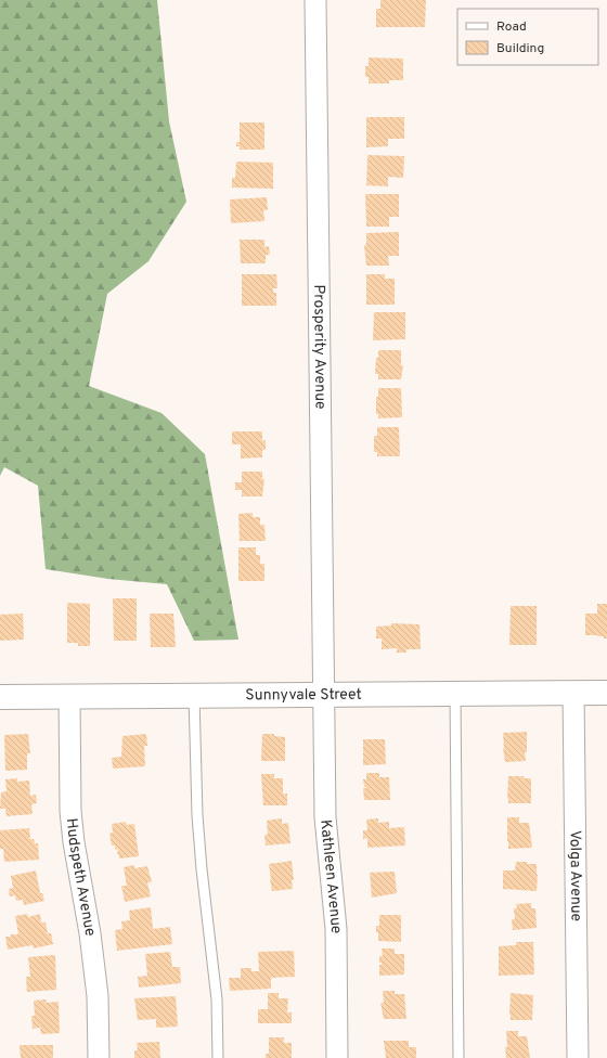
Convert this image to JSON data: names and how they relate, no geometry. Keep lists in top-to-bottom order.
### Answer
{
  "streets": {
    "street": [
      "Prosperity Avenue",
      "Sunnyvale Street",
      "Kathleen Avenue",
      "Volga Avenue",
      "Hudspeth Avenue"
    ]
  },
  "crossings": [
    ["Prosperity Avenue", "Sunnyvale Street"],
    ["Prosperity Avenue", "Kathleen Avenue"],
    ["Sunnyvale Street", "Kathleen Avenue"],
    ["Sunnyvale Street", "Volga Avenue"],
    ["Sunnyvale Street", "Hudspeth Avenue"]
  ],
  "legend": ["Road", "Building"]
}
